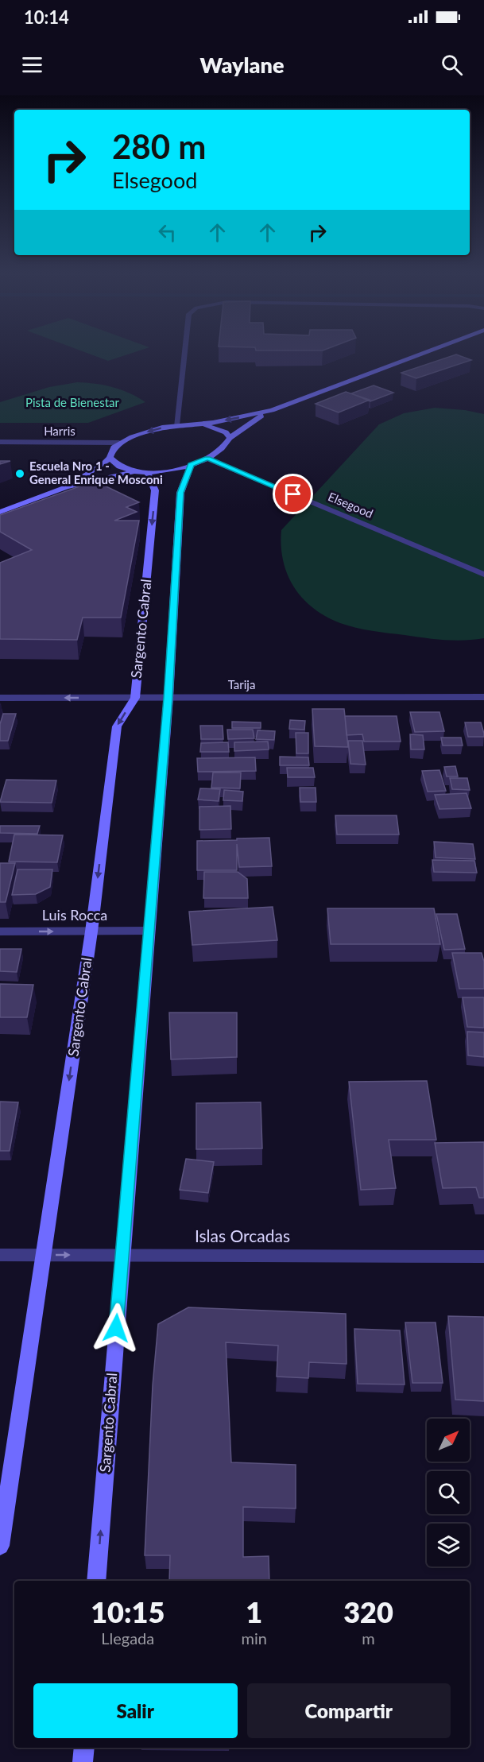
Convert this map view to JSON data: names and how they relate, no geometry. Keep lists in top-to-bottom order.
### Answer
{
  "streets": {
    "street": [
      "Harris",
      "Elsegood",
      "Sargento Cabral",
      "Tarija",
      "Luis Rocca",
      "Islas Orcadas"
    ]
  },
  "crossings": [
    ["Sargento Cabral", "Tarija"],
    ["Sargento Cabral", "Luis Rocca"],
    ["Sargento Cabral", "Islas Orcadas"]
  ],
  "one_way": ["Luis Rocca"],
  "parks": ["Pista de Bienestar"],
  "places": ["Escuela Nro 1 - General Enrique Mosconi"],
  "north": "top right",
  "page": {
    "status": "10:14",
    "header": "Waylane",
    "turn": ["280 m", "Elsegood"],
    "eta": [
      "10:15",
      "Llegada",
      "1",
      "min",
      "320",
      "m"
    ],
    "buttons": ["Salir", "Compartir"]
  }
}
